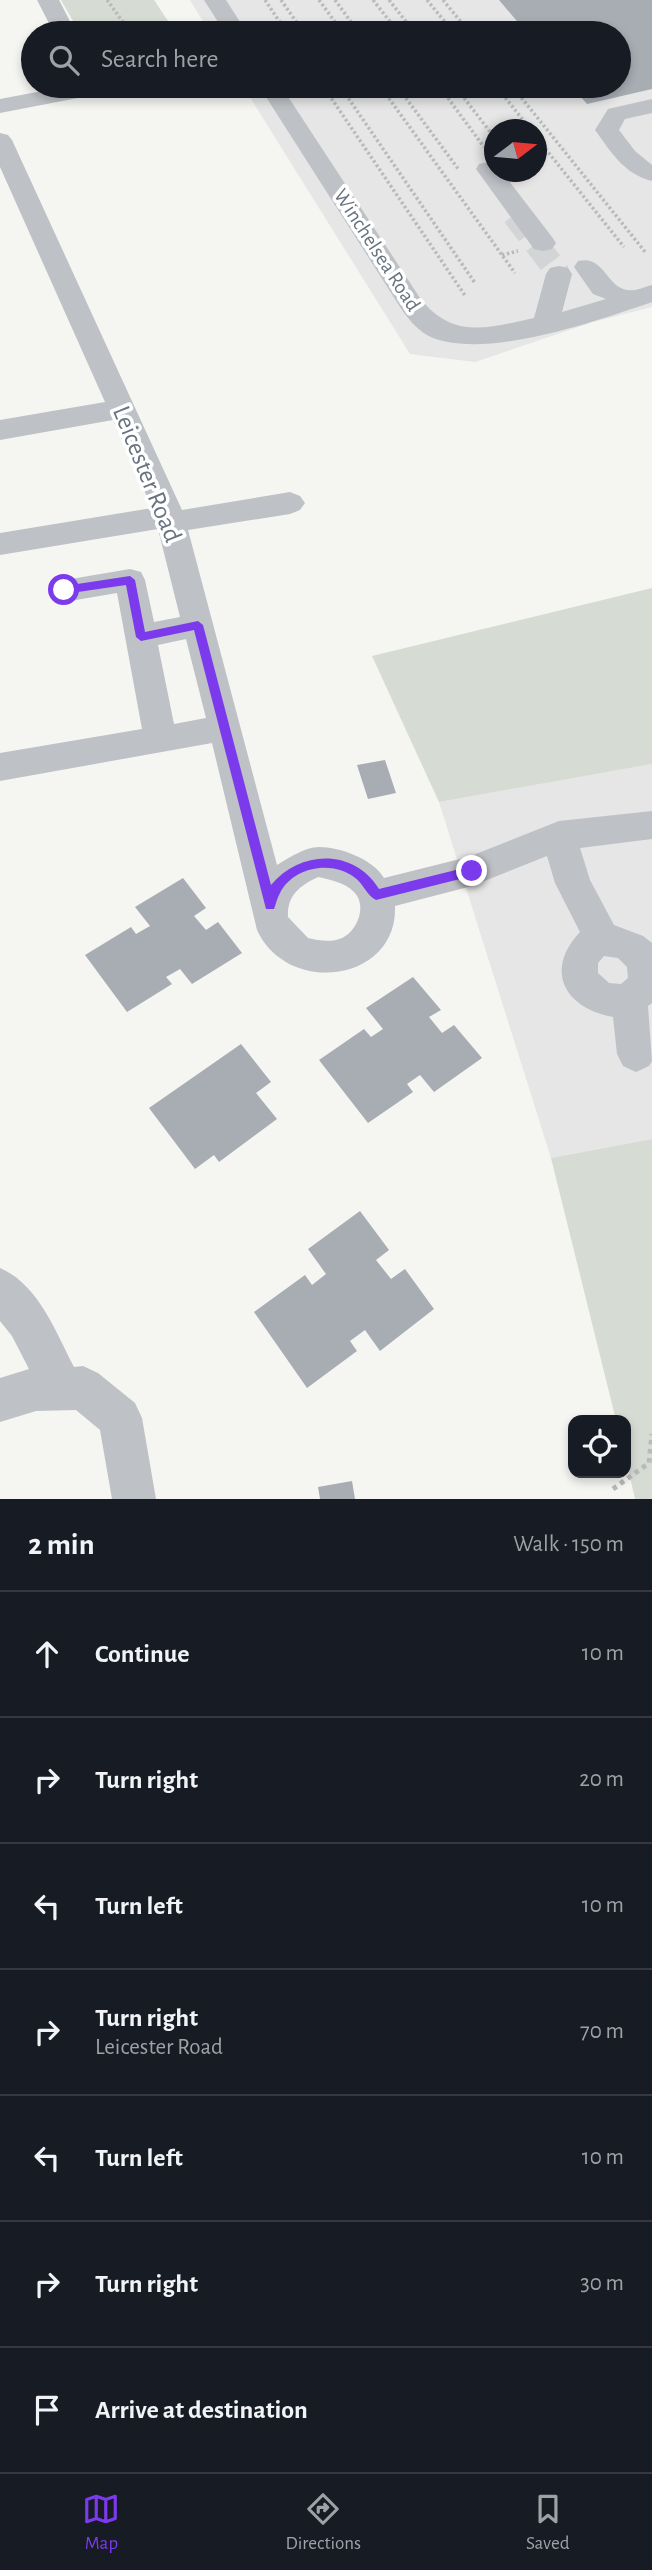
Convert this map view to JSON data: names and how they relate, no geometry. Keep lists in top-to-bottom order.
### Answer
{
  "streets": {
    "street": ["Winchelsea Road", "Leicester Road"]
  },
  "north": "right",
  "page": {
    "search": "Search here",
    "heading": ["2 min", "Walk · 150 m"],
    "list": [
      ["Continue", "10 m"],
      ["Turn right", "20 m"],
      ["Turn left", "10 m"],
      ["Turn right", "Leicester Road", "70 m"],
      ["Turn left", "10 m"],
      ["Turn right", "30 m"],
      "Arrive at destination"
    ],
    "nav": ["Map", "Directions", "Saved"]
  }
}
